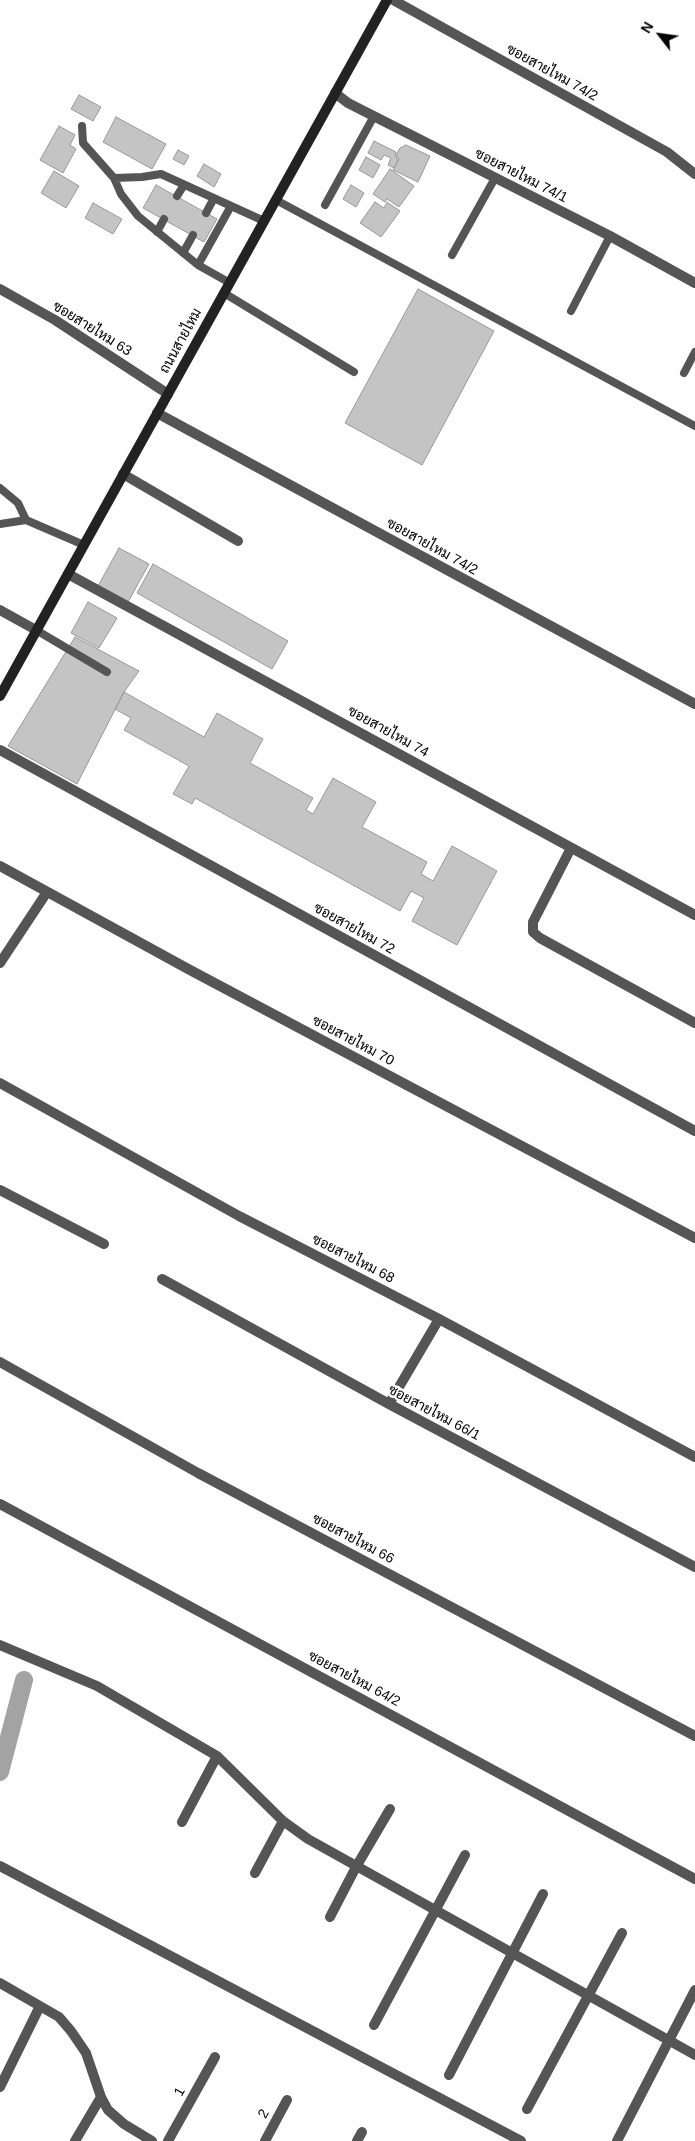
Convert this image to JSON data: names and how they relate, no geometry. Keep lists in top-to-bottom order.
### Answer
{
  "streets": {
    "main road": ["ถนนสายไหม"],
    "street": [
      "ซอยสายไหม 74/2",
      "ซอยสายไหม 74/1",
      "ซอยสายไหม 63",
      "ซอยสายไหม 74",
      "ซอยสายไหม 72",
      "ซอยสายไหม 70",
      "ซอยสายไหม 68",
      "ซอยสายไหม 66/1",
      "ซอยสายไหม 66",
      "ซอยสายไหม 64/2",
      "1",
      "2"
    ]
  },
  "crossings": [
    ["ซอยสายไหม 74/2", "ถนนสายไหม"],
    ["ซอยสายไหม 74/1", "ถนนสายไหม"],
    ["ซอยสายไหม 63", "ถนนสายไหม"],
    ["ถนนสายไหม", "ซอยสายไหม 74"]
  ],
  "north": "top left"
}
